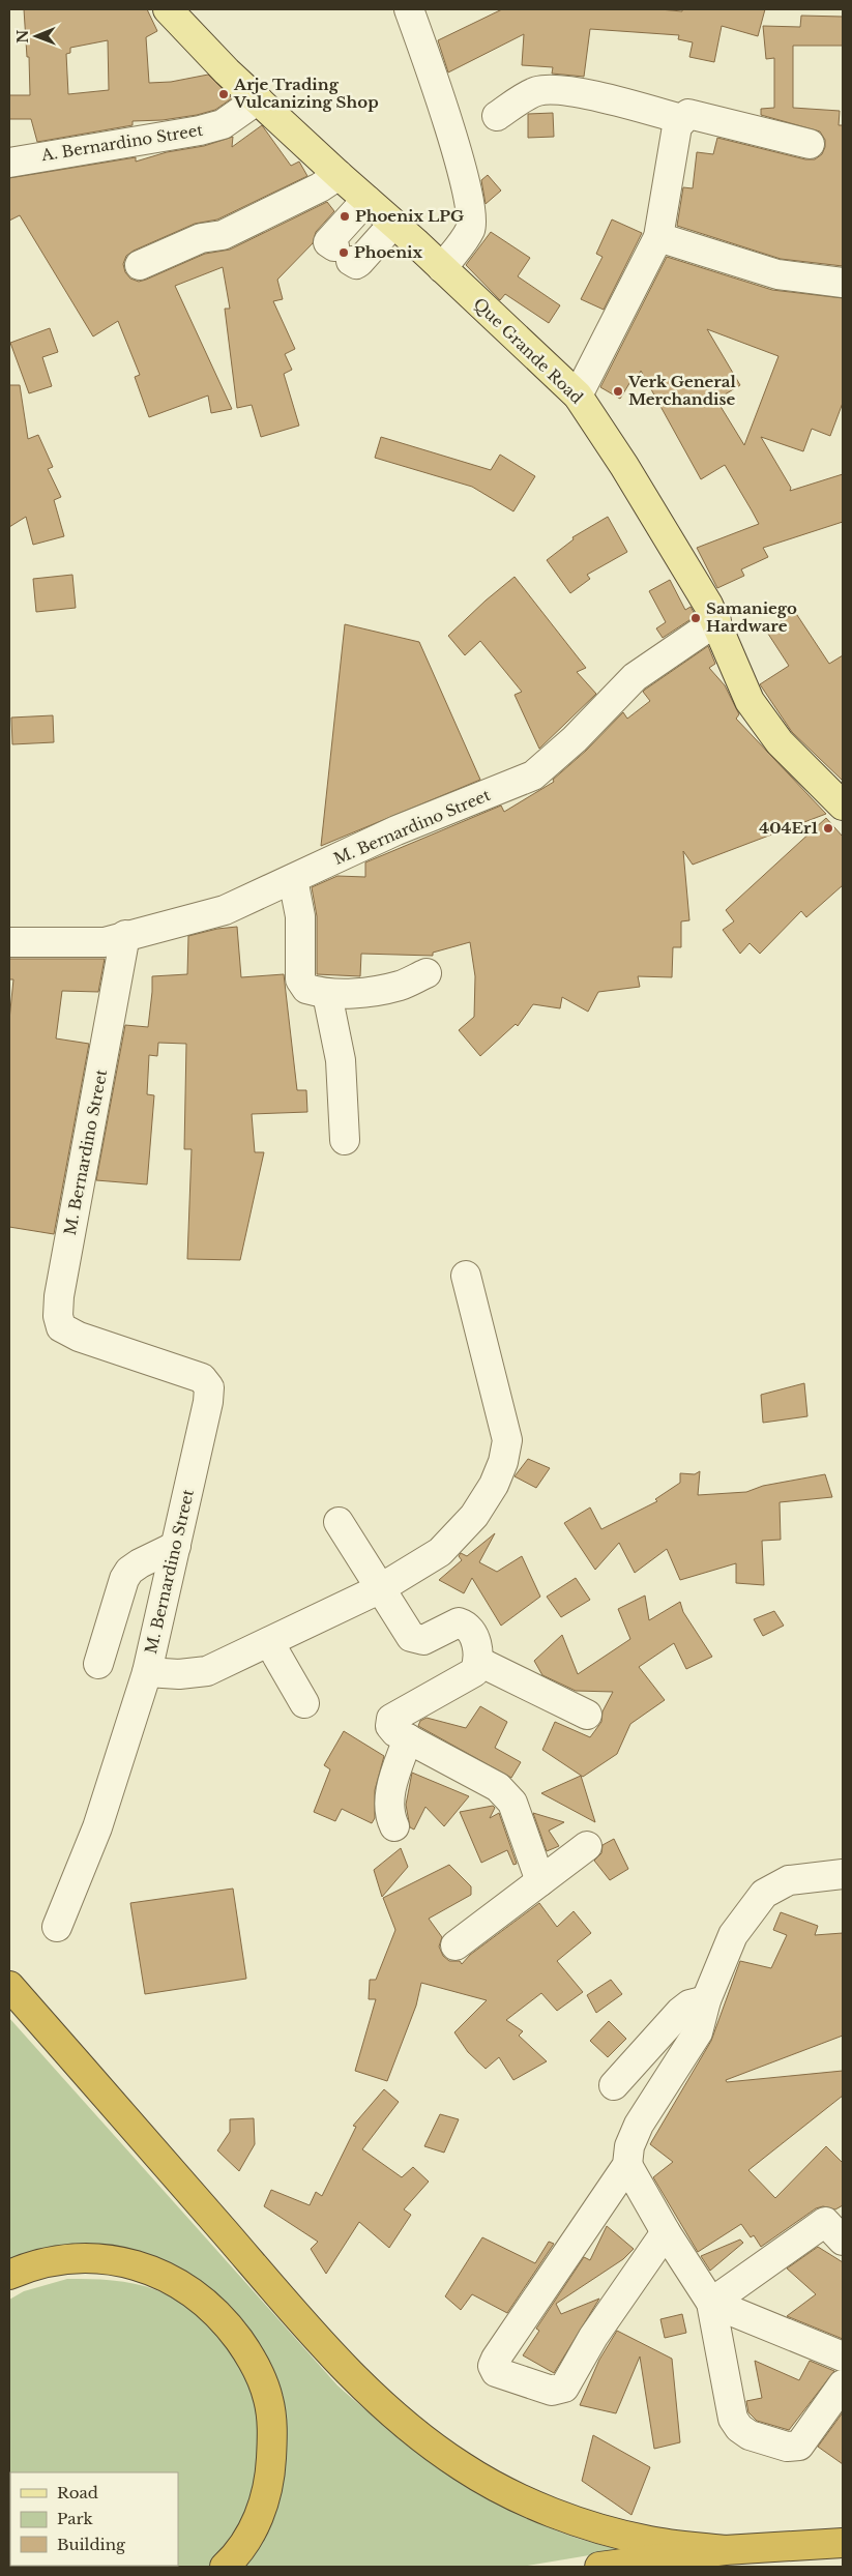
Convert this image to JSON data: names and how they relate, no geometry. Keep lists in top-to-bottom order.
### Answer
{
  "streets": {
    "main road": ["Que Grande Road"],
    "street": ["A. Bernardino Street", "M. Bernardino Street"]
  },
  "crossings": [
    ["A. Bernardino Street", "Que Grande Road"],
    ["Que Grande Road", "M. Bernardino Street"]
  ],
  "places": [
    "Arje Trading Vulcanizing Shop",
    "Phoenix LPG",
    "Phoenix",
    "Verk General Merchandise",
    "Samaniego Hardware",
    "404Er1"
  ],
  "legend": ["Road", "Park", "Building"],
  "north": "left"
}
